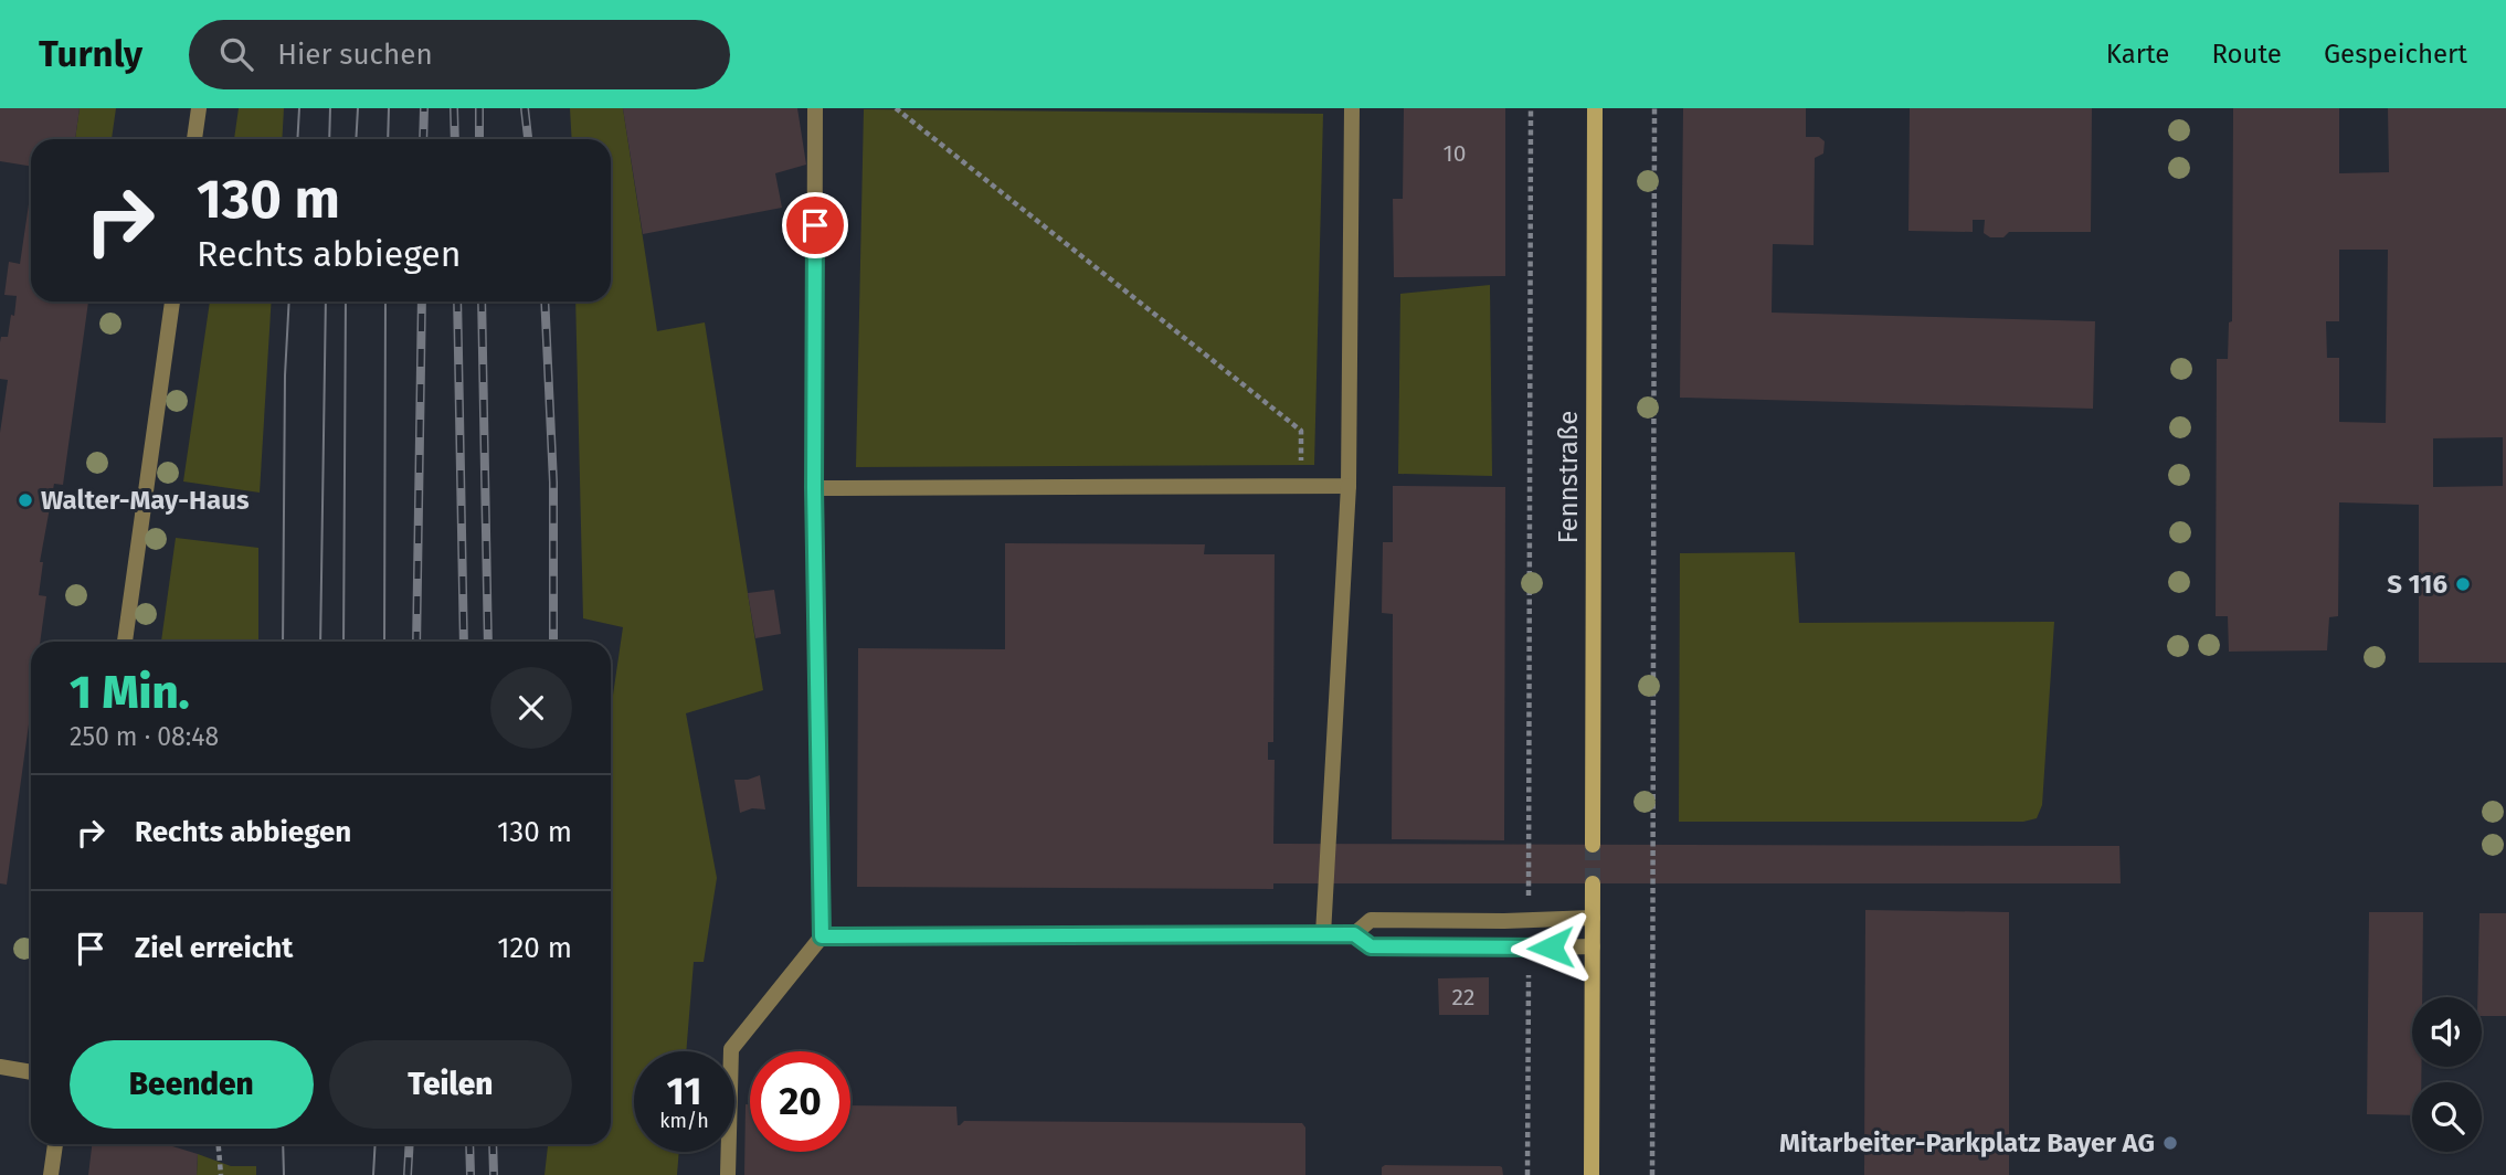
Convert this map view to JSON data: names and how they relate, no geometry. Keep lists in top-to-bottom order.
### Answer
{
  "streets": {
    "main road": ["Fennstraße"]
  },
  "places": ["Walter-May-Haus", "S 116", "Mitarbeiter-Parkplatz Bayer AG"],
  "house_numbers": ["10", "22"],
  "page": {
    "header": "Turnly",
    "search": "Hier suchen",
    "nav": ["Karte", "Route", "Gespeichert"],
    "turn": ["130 m", "Rechts abbiegen"],
    "heading": ["1 Min.", "250 m · 08:48"],
    "list": [
      {
        "name": "Rechts abbiegen",
        "value": "130 m"
      },
      {
        "name": "Ziel erreicht",
        "value": "120 m"
      }
    ],
    "buttons": ["Beenden", "Teilen"],
    "speed": "11 km/h",
    "limit": "20"
  }
}
